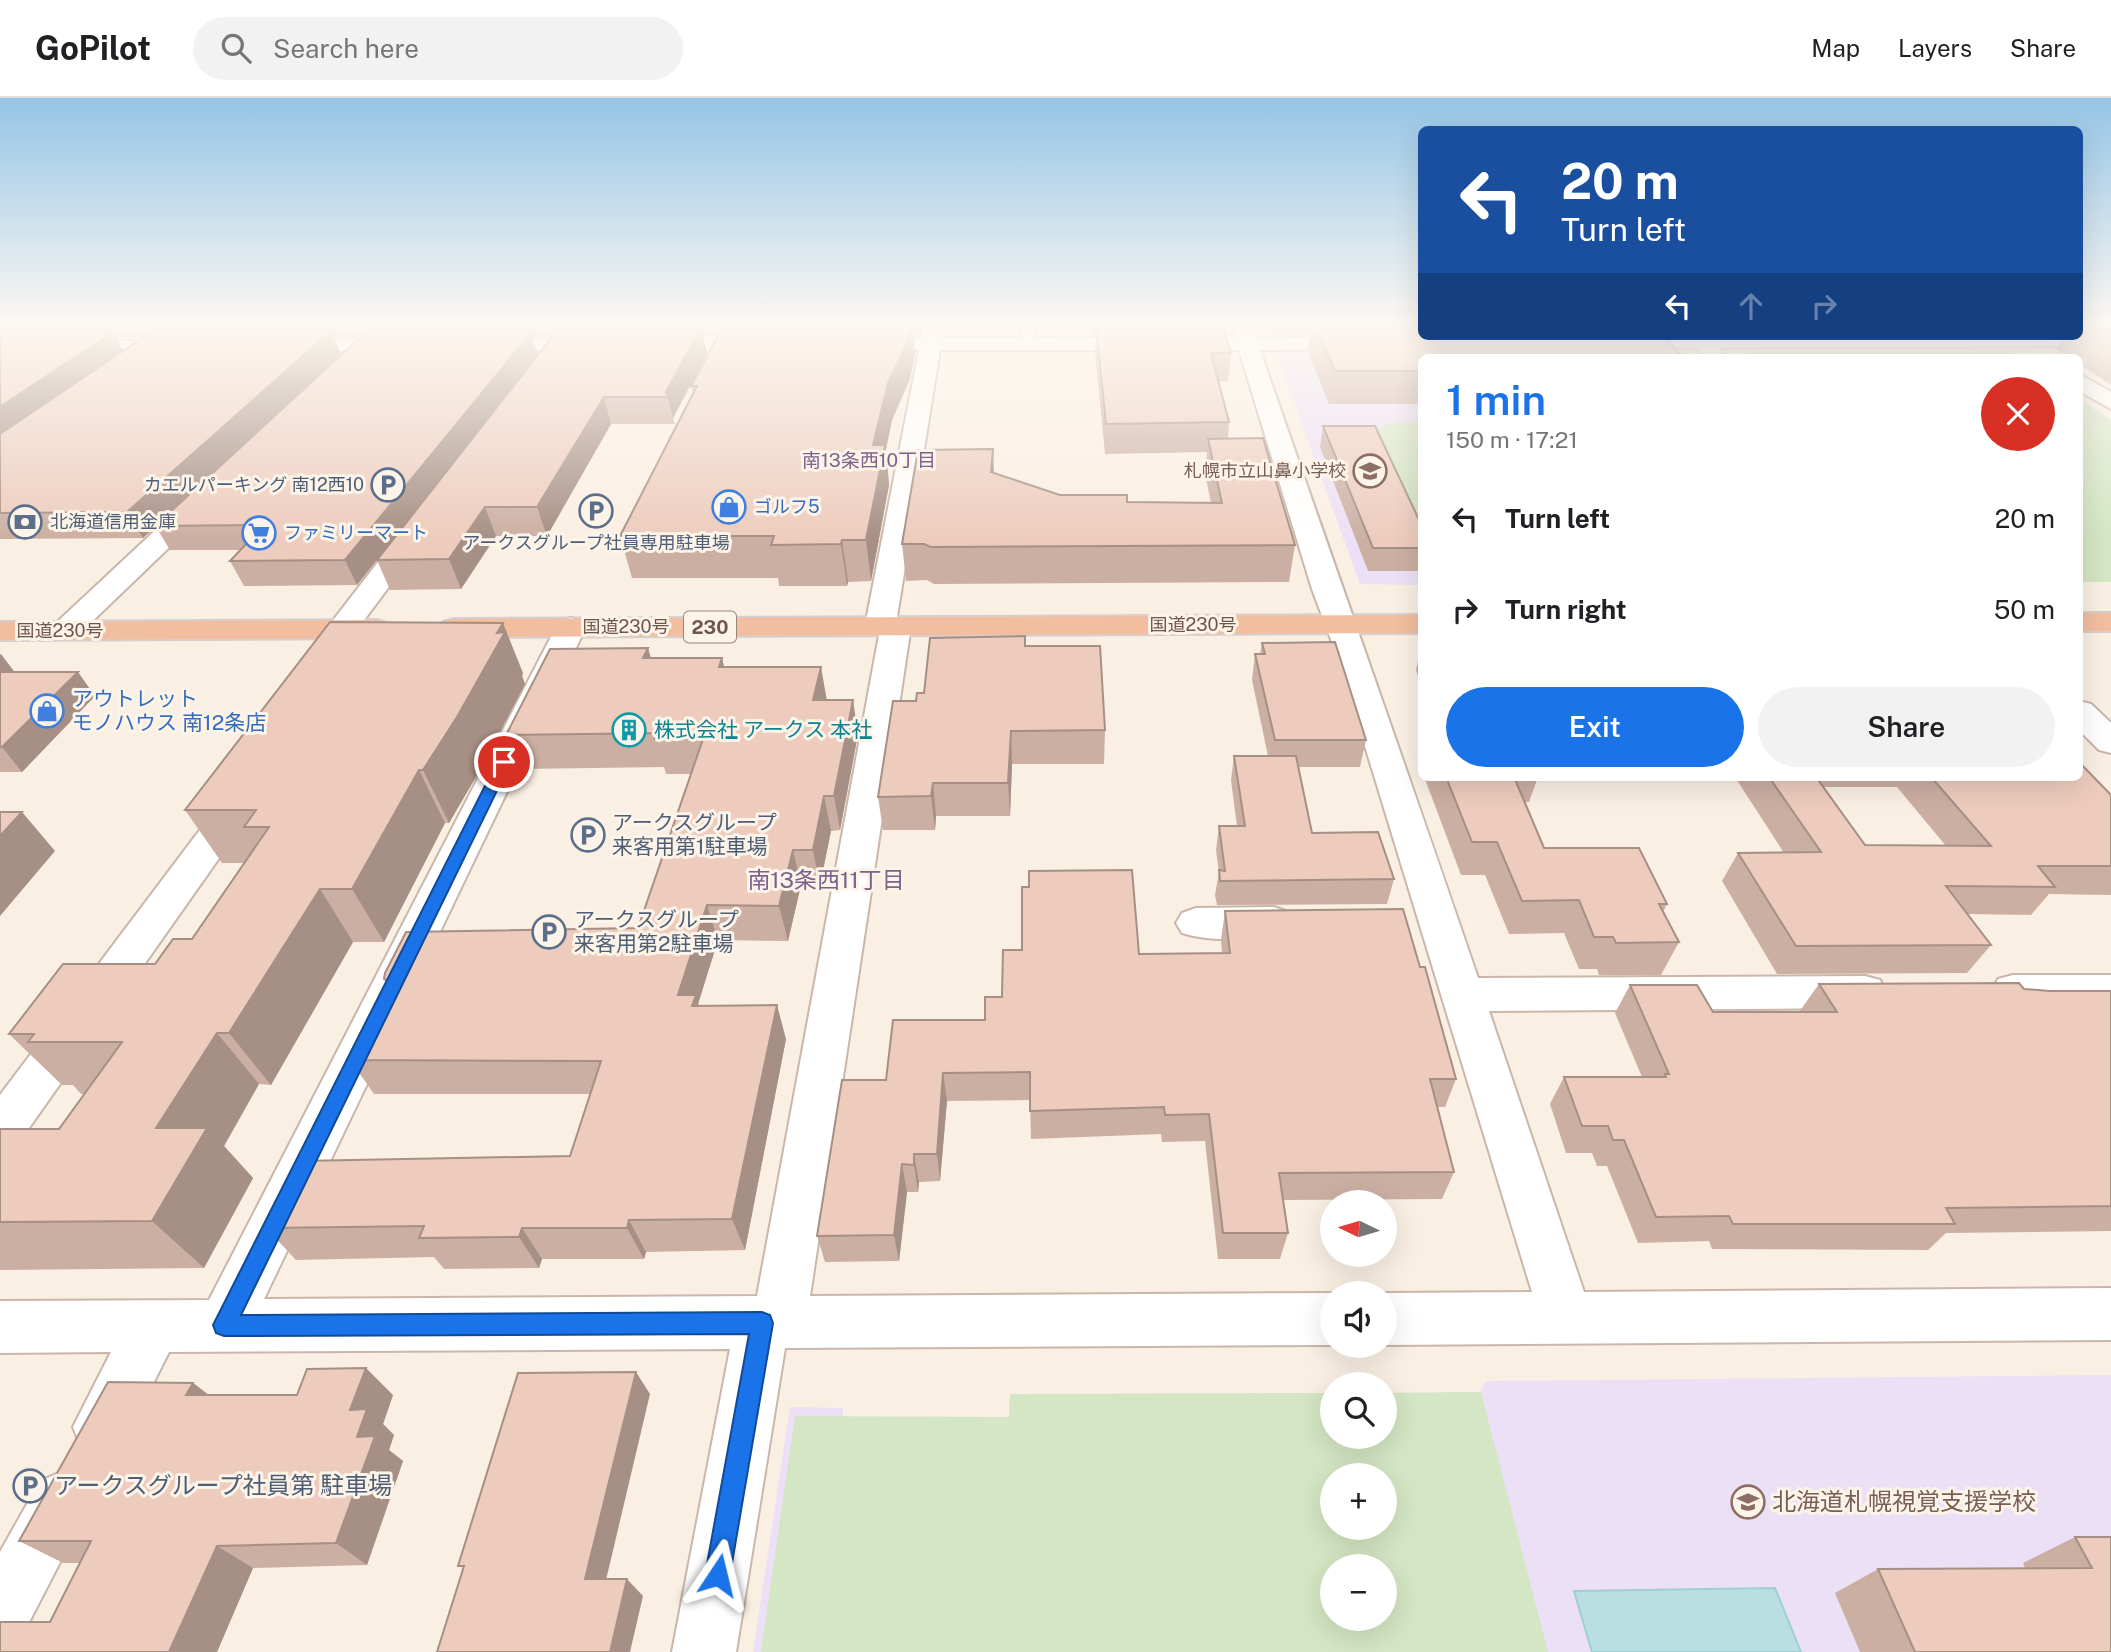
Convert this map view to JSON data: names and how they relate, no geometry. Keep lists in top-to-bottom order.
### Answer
{
  "streets": {
    "highway": ["国道230号", "230"]
  },
  "districts": ["南13条西10丁目", "南13条西11丁目"],
  "places": {
    "school or university": ["札幌市立山鼻小学校", "北海道札幌視覚支援学校"],
    "parking": [
      "カエルパーキング 南12西10",
      "アークスグループ社員専用駐車場",
      "アークスグループ 来客用第1駐車場",
      "アークスグループ 来客用第2駐車場",
      "アークスグループ社員第 駐車場"
    ],
    "shop": ["ゴルフ5", "アウトレット モノハウス 南12条店"],
    "bank": ["北海道信用金庫"],
    "supermarket": ["ファミリーマート"],
    "building": ["株式会社 アークス 本社"]
  },
  "north": "left",
  "page": {
    "header": "GoPilot",
    "search": "Search here",
    "nav": ["Map", "Layers", "Share"],
    "turn": ["20 m", "Turn left"],
    "heading": ["1 min", "150 m · 17:21"],
    "list": [
      {
        "name": "Turn left",
        "value": "20 m"
      },
      {
        "name": "Turn right",
        "value": "50 m"
      }
    ],
    "buttons": ["Exit", "Share"],
    "map_buttons": ["+", "−"]
  }
}
